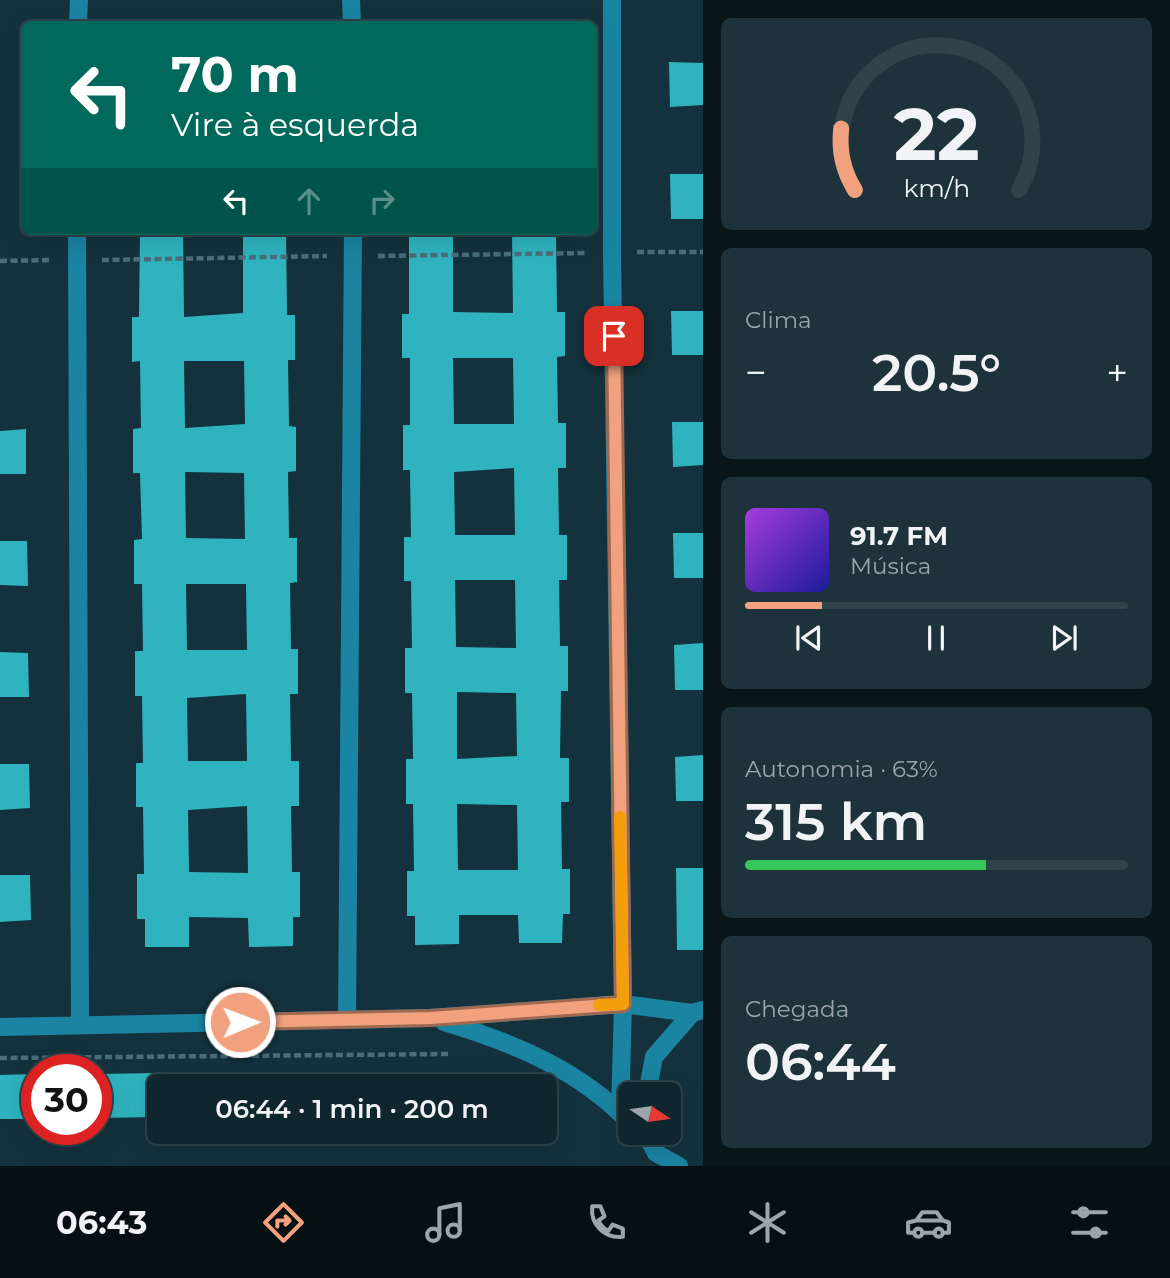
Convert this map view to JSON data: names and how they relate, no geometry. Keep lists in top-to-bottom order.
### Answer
{
  "north": "right",
  "page": {
    "turn": ["70 m", "Vire à esquerda"],
    "tile": [
      "Clima",
      ["Autonomia · 63%", "315 km"],
      ["Chegada", "06:44"]
    ],
    "heat": ["−", "20.5°", "+"],
    "song": ["91.7 FM", "Música"],
    "limit": "30",
    "trip": "06:44 · 1 min · 200 m",
    "tabs": "06:43",
    "gauge": ["22", "km/h"]
  }
}
